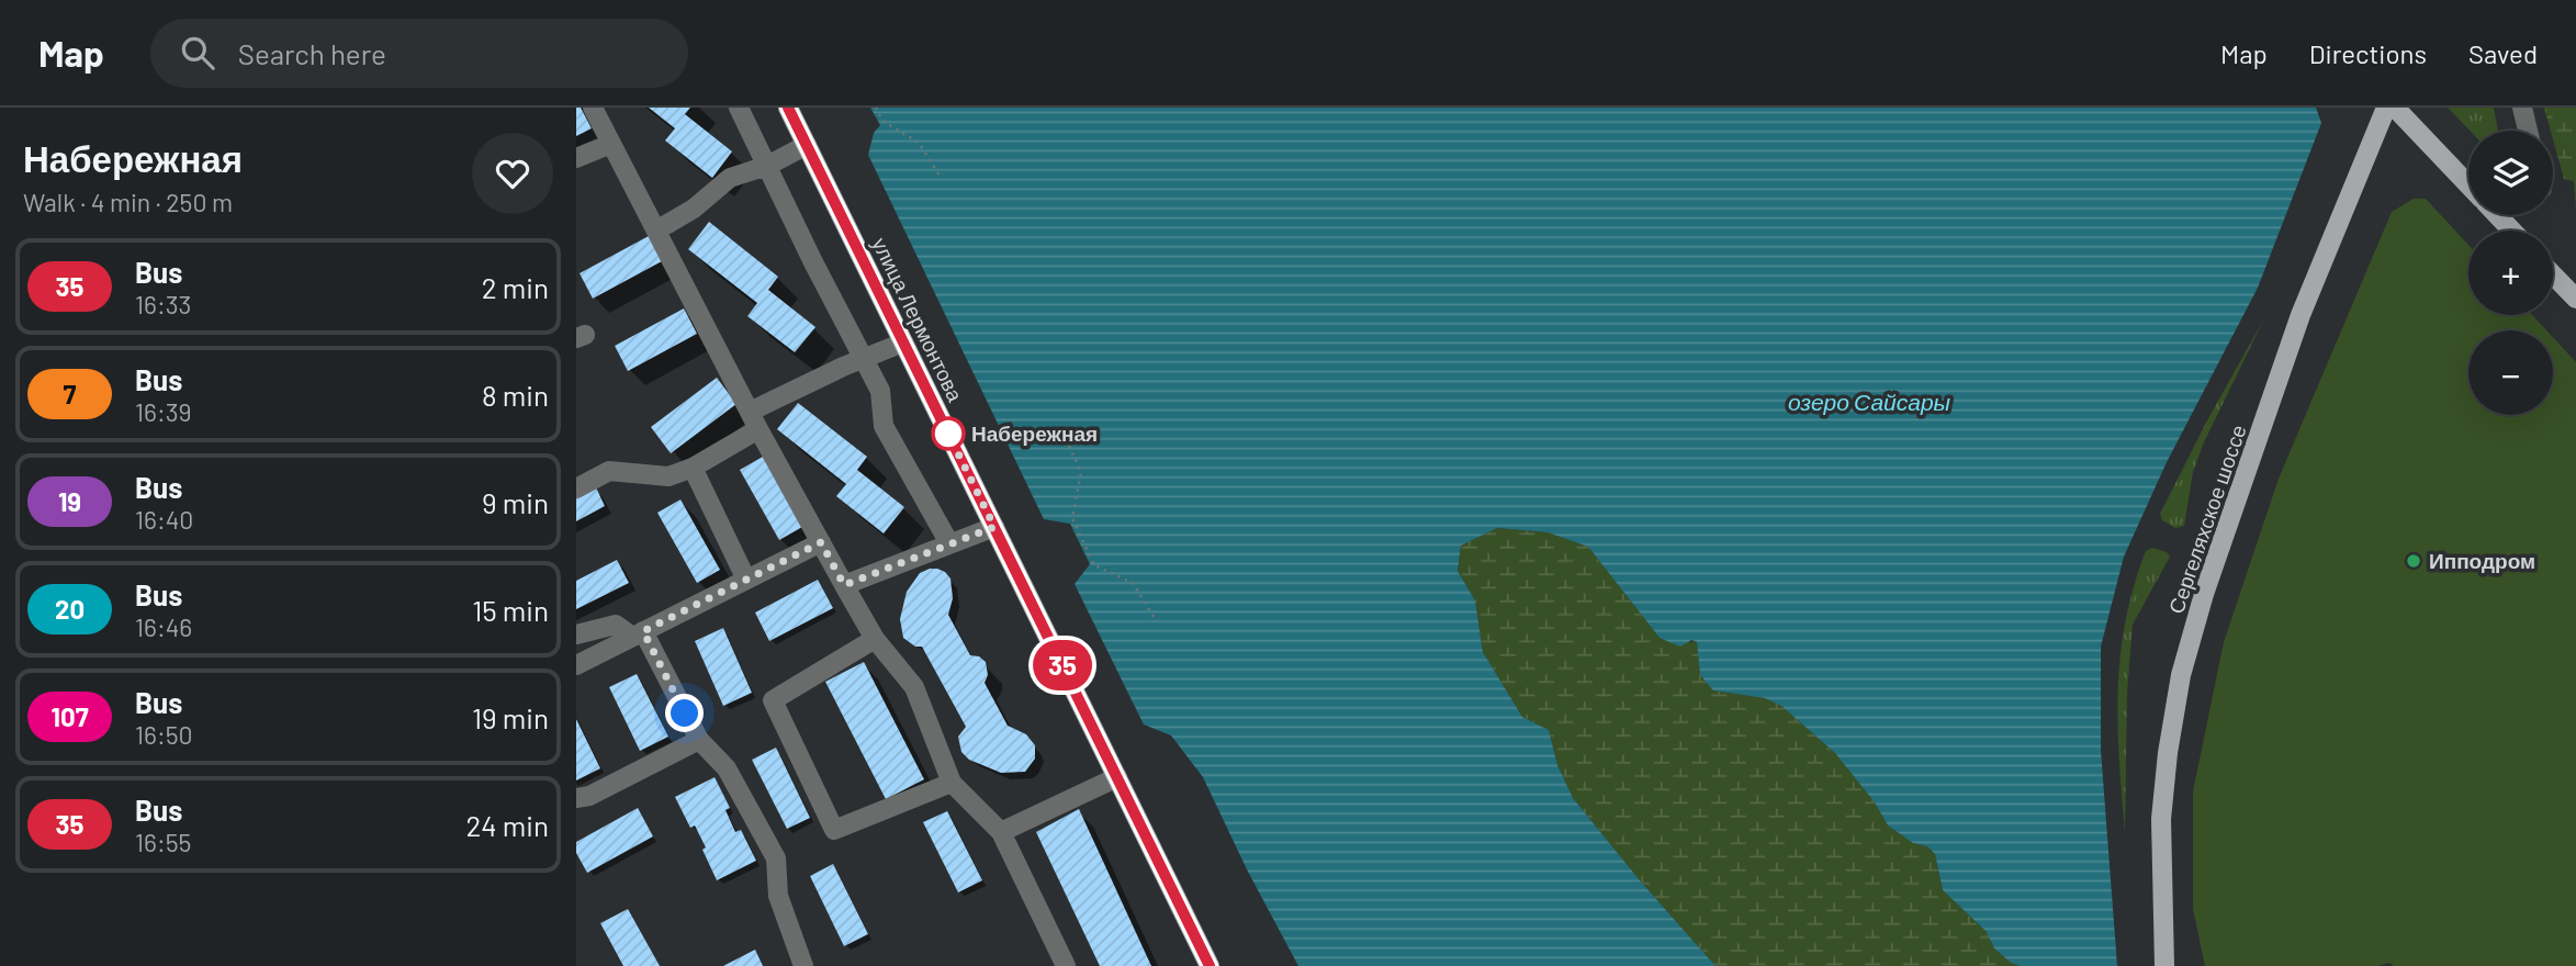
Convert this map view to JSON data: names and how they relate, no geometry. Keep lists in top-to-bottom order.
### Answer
{
  "streets": {
    "main road": ["улица Лермонтова", "Сергеляхское шоссе"]
  },
  "water": ["озеро Сайсары"],
  "places": ["Набережная", "Ипподром"],
  "lines": ["bus line 35"],
  "page": {
    "header": "Map",
    "search": "Search here",
    "nav": ["Map", "Directions", "Saved"],
    "heading": ["Набережная", "Walk · 4 min · 250 m"],
    "on_map": "35",
    "map_buttons": ["+", "−"],
    "list": [
      {
        "mark": "35",
        "name": "Bus",
        "note": "16:33",
        "value": "2 min"
      },
      {
        "mark": "7",
        "name": "Bus",
        "note": "16:39",
        "value": "8 min"
      },
      {
        "mark": "19",
        "name": "Bus",
        "note": "16:40",
        "value": "9 min"
      },
      {
        "mark": "20",
        "name": "Bus",
        "note": "16:46",
        "value": "15 min"
      },
      {
        "mark": "107",
        "name": "Bus",
        "note": "16:50",
        "value": "19 min"
      },
      {
        "mark": "35",
        "name": "Bus",
        "note": "16:55",
        "value": "24 min"
      }
    ]
  }
}
